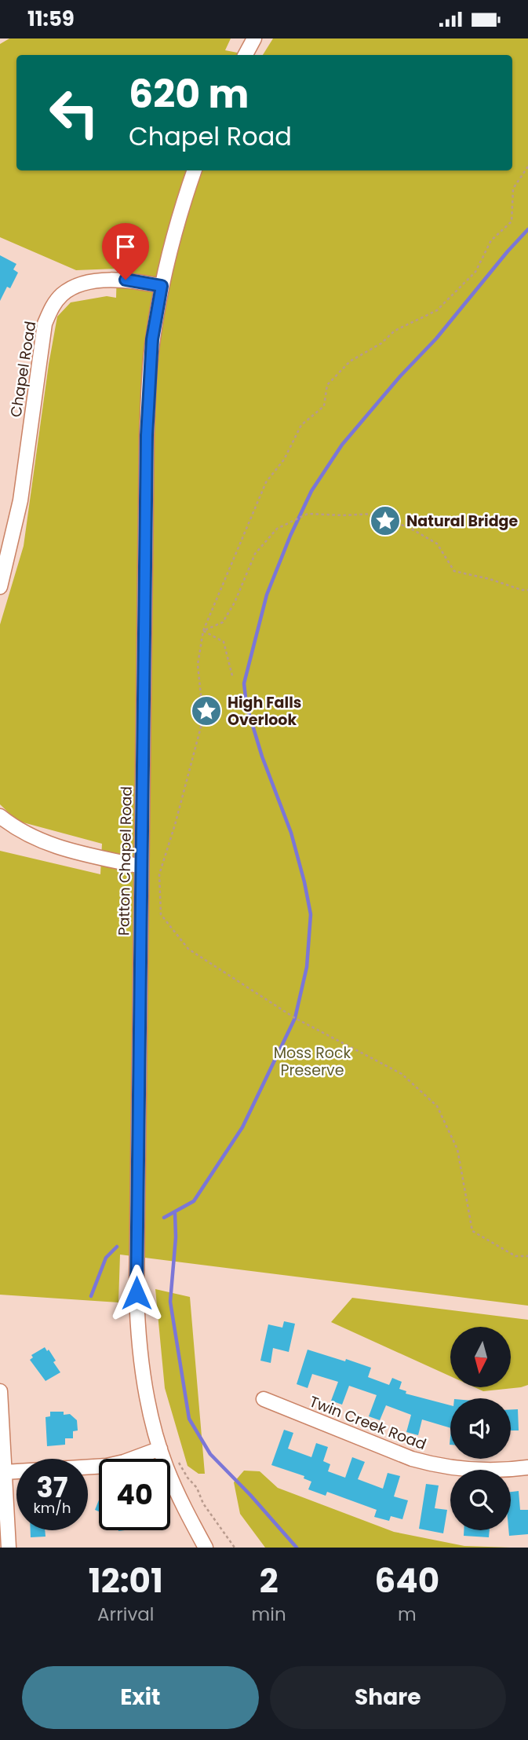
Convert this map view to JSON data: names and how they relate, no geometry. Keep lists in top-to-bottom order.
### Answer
{
  "streets": {
    "street": ["Chapel Road", "Patton Chapel Road", "Twin Creek Road"]
  },
  "crossings": [
    ["Chapel Road", "Patton Chapel Road"]
  ],
  "parks": ["Moss Rock Preserve"],
  "places": {
    "place": ["Natural Bridge", "High Falls Overlook"]
  },
  "north": "bottom",
  "page": {
    "status": "11:59",
    "turn": ["620 m", "Chapel Road"],
    "speed": "37 km/h",
    "limit": "40",
    "eta": [
      "12:01",
      "Arrival",
      "2",
      "min",
      "640",
      "m"
    ],
    "buttons": ["Exit", "Share"]
  }
}
